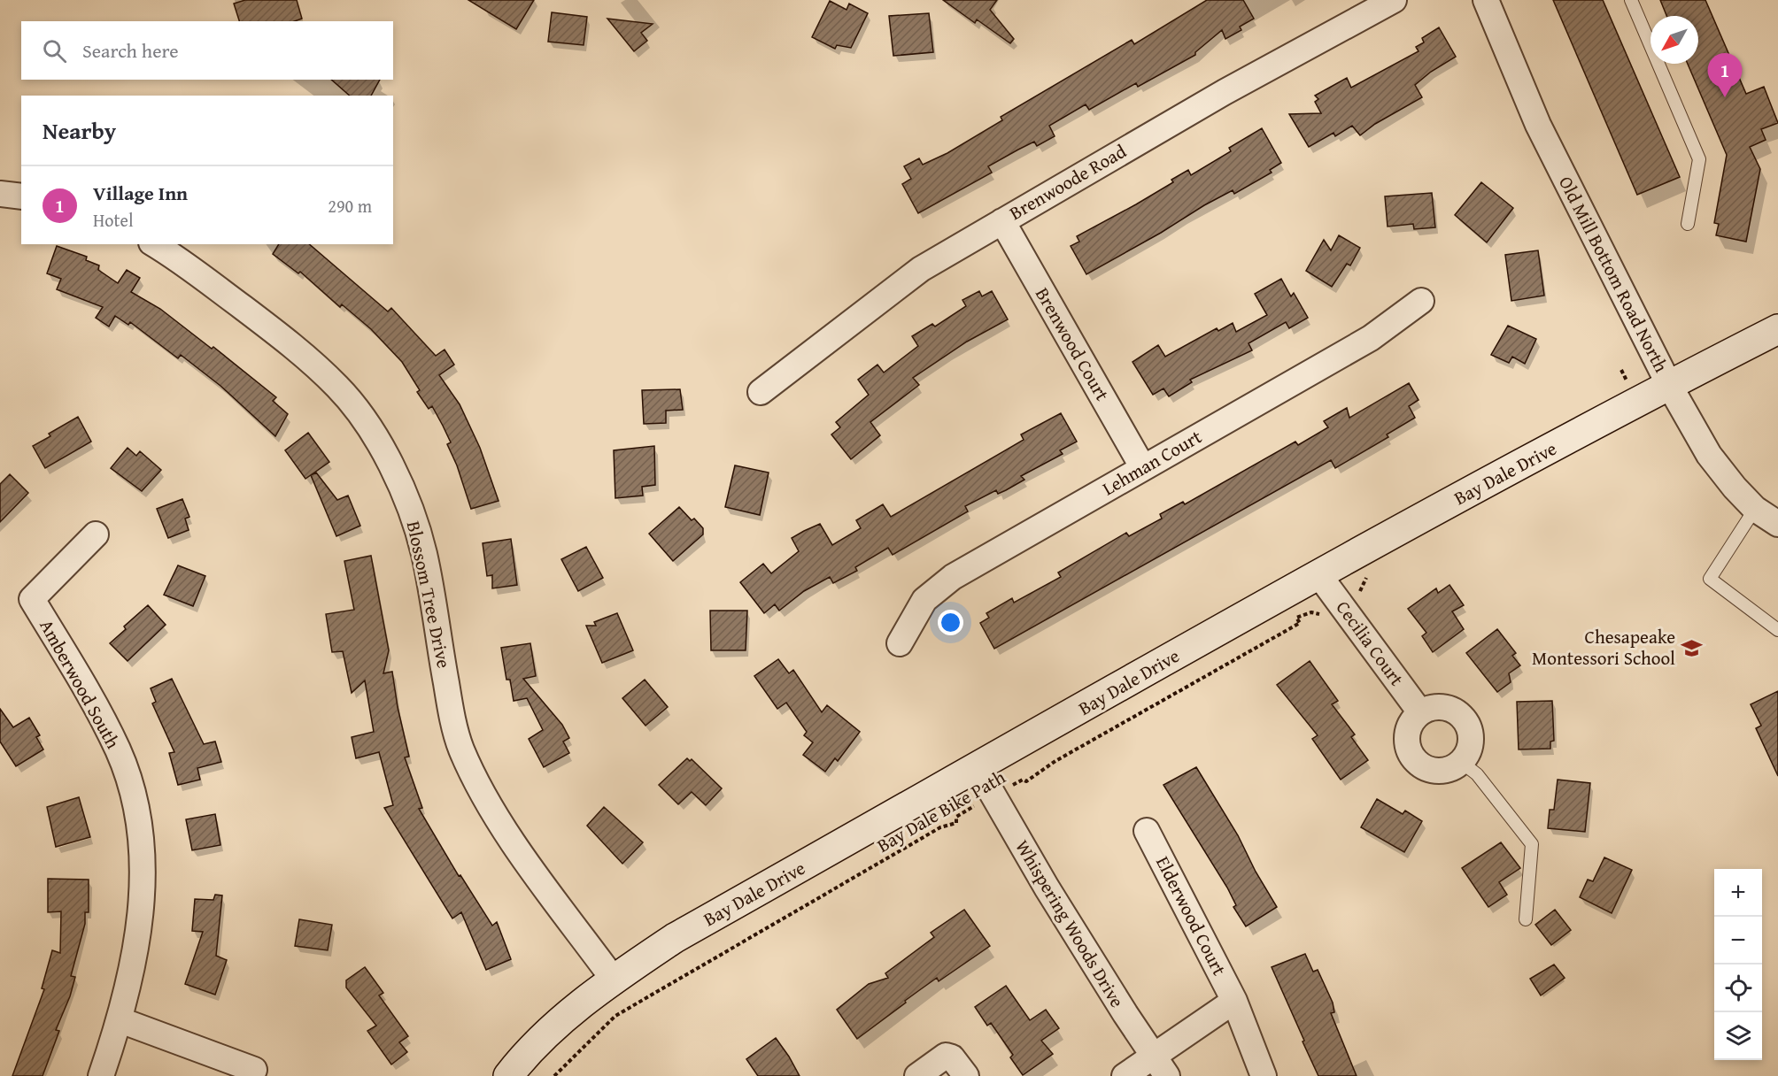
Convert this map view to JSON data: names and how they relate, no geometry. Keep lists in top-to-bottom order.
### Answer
{
  "streets": {
    "street": [
      "Brenwoode Road",
      "Old Mill Bottom Road North",
      "Brenwood Court",
      "Lehman Court",
      "Bay Dale Drive",
      "Blossom Tree Drive",
      "Cecilia Court",
      "Amberwood South",
      "Elderwood Court",
      "Whispering Woods Drive"
    ],
    "path": ["Bay Dale Bike Path"]
  },
  "crossings": [
    ["Brenwoode Road", "Brenwood Court"],
    ["Old Mill Bottom Road North", "Bay Dale Drive"],
    ["Brenwood Court", "Lehman Court"],
    ["Bay Dale Drive", "Blossom Tree Drive"],
    ["Bay Dale Drive", "Cecilia Court"],
    ["Bay Dale Drive", "Whispering Woods Drive"],
    ["Bay Dale Bike Path", "Whispering Woods Drive"]
  ],
  "places": {
    "school or university": ["Chesapeake Montessori School"]
  },
  "north": "bottom left",
  "page": {
    "search": "Search here",
    "pins": "1",
    "heading": "Nearby",
    "list": [
      {
        "mark": "1",
        "name": "Village Inn",
        "note": "Hotel",
        "value": "290 m"
      }
    ],
    "map_buttons": ["+", "−"]
  }
}
